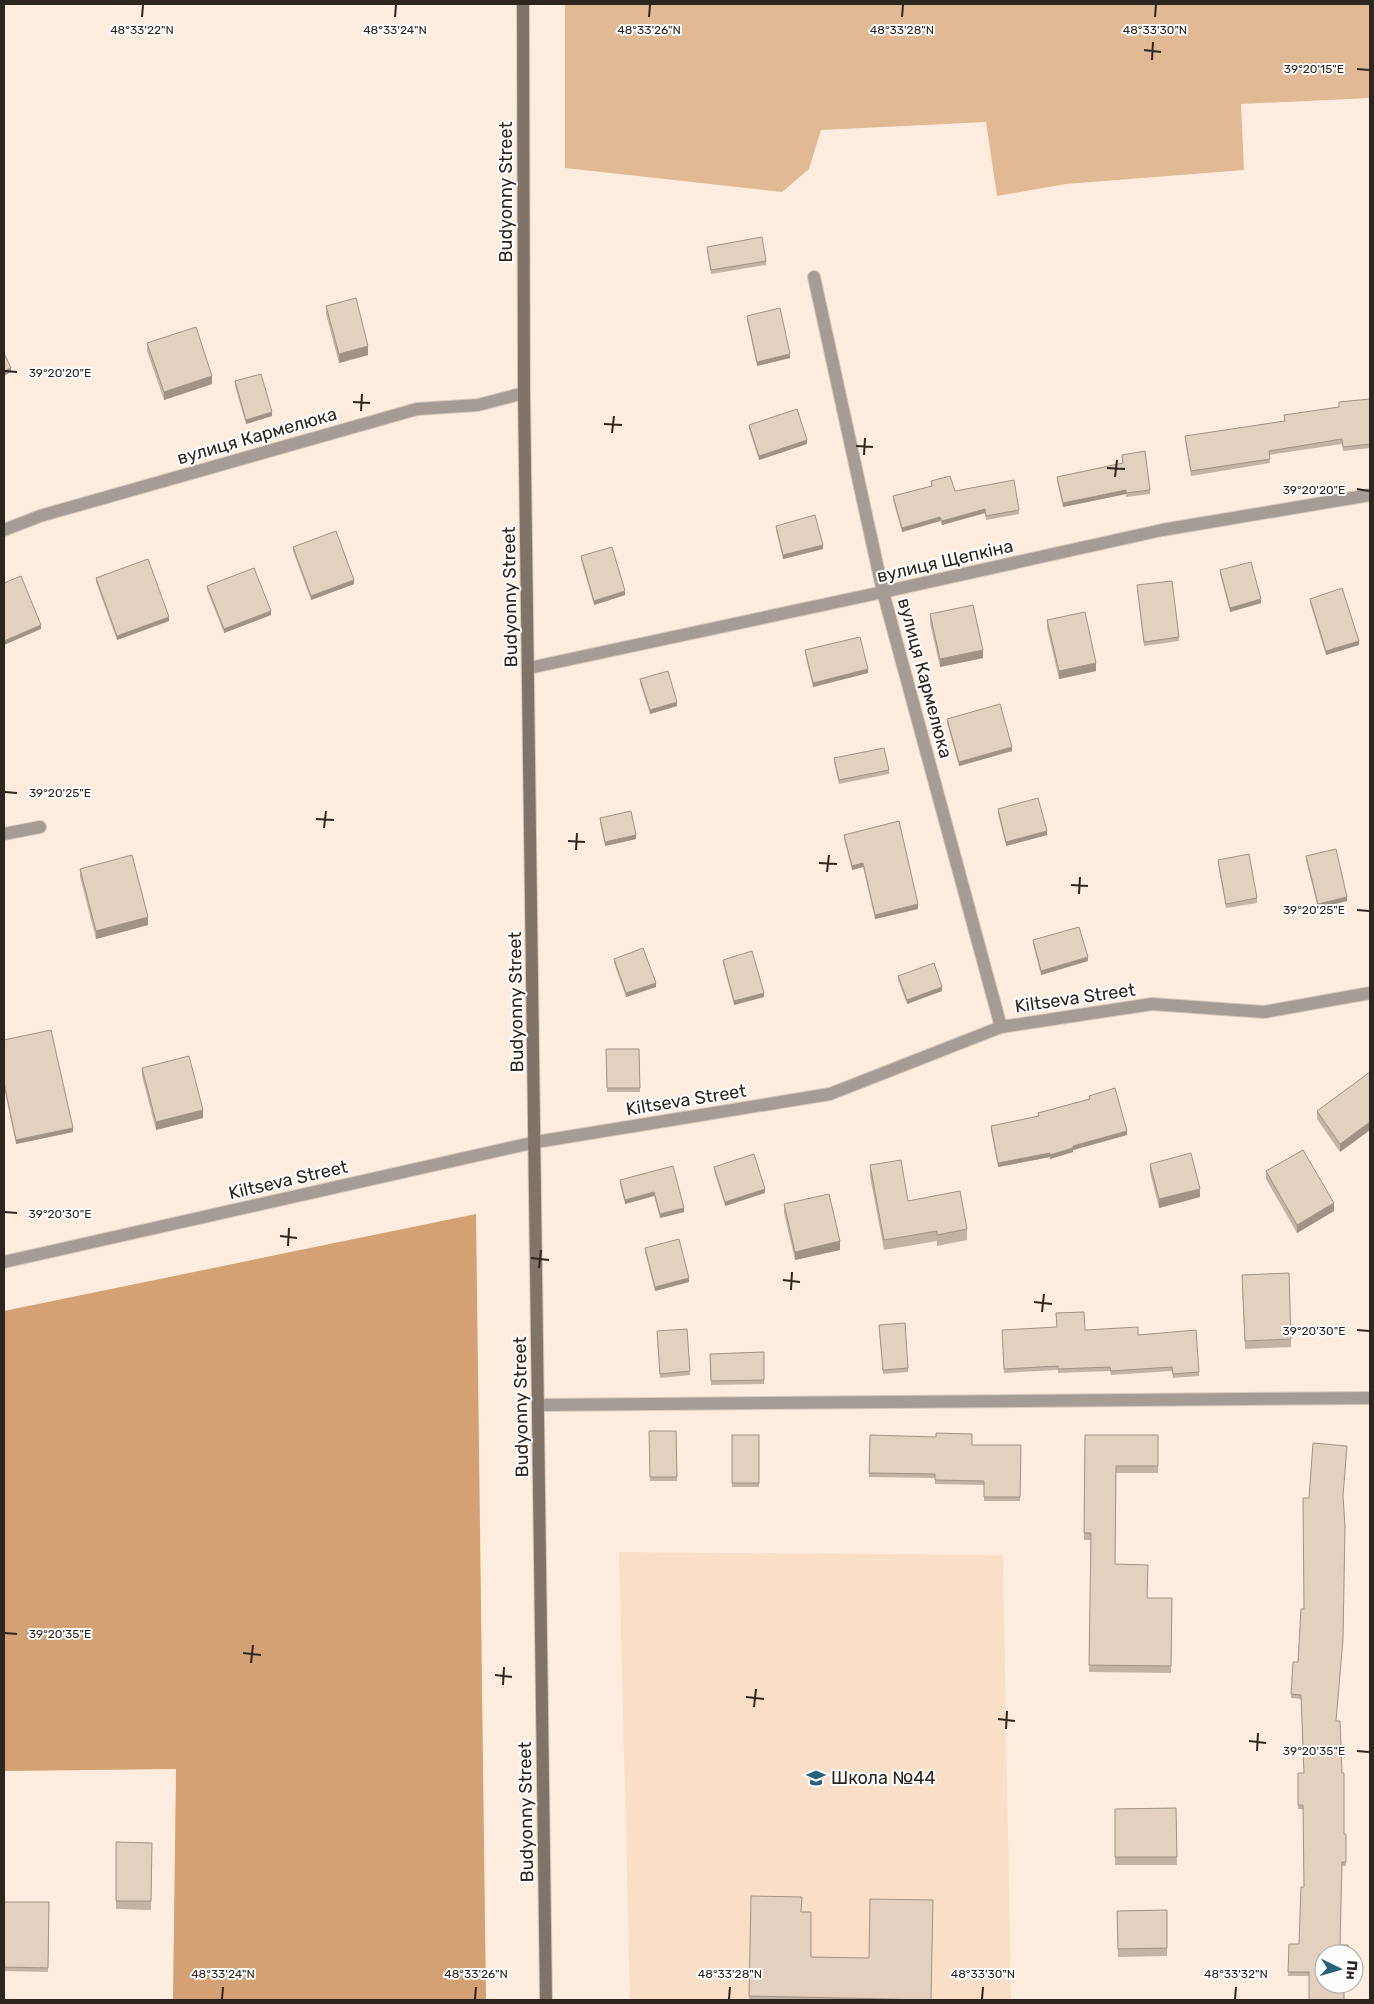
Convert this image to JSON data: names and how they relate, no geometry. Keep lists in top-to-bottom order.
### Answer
{
  "streets": {
    "main road": ["Budyonny Street"],
    "street": ["вулиця Кармелюка", "вулиця Щепкіна", "Kiltseva Street"]
  },
  "crossings": [
    ["Budyonny Street", "вулиця Кармелюка"],
    ["Budyonny Street", "вулиця Щепкіна"],
    ["Budyonny Street", "Kiltseva Street"],
    ["вулиця Кармелюка", "вулиця Щепкіна"],
    ["вулиця Кармелюка", "Kiltseva Street"]
  ],
  "places": {
    "school or university": ["Школа №44"]
  },
  "north": "right",
  "coordinates": [
    "48°33'24\"N",
    "48°33'26\"N",
    "48°33'28\"N",
    "48°33'30\"N",
    "48°33'22\"N",
    "39°20'15\"E",
    "39°20'20\"E",
    "39°20'25\"E",
    "39°20'30\"E",
    "39°20'35\"E",
    "48°33'32\"N"
  ]
}
